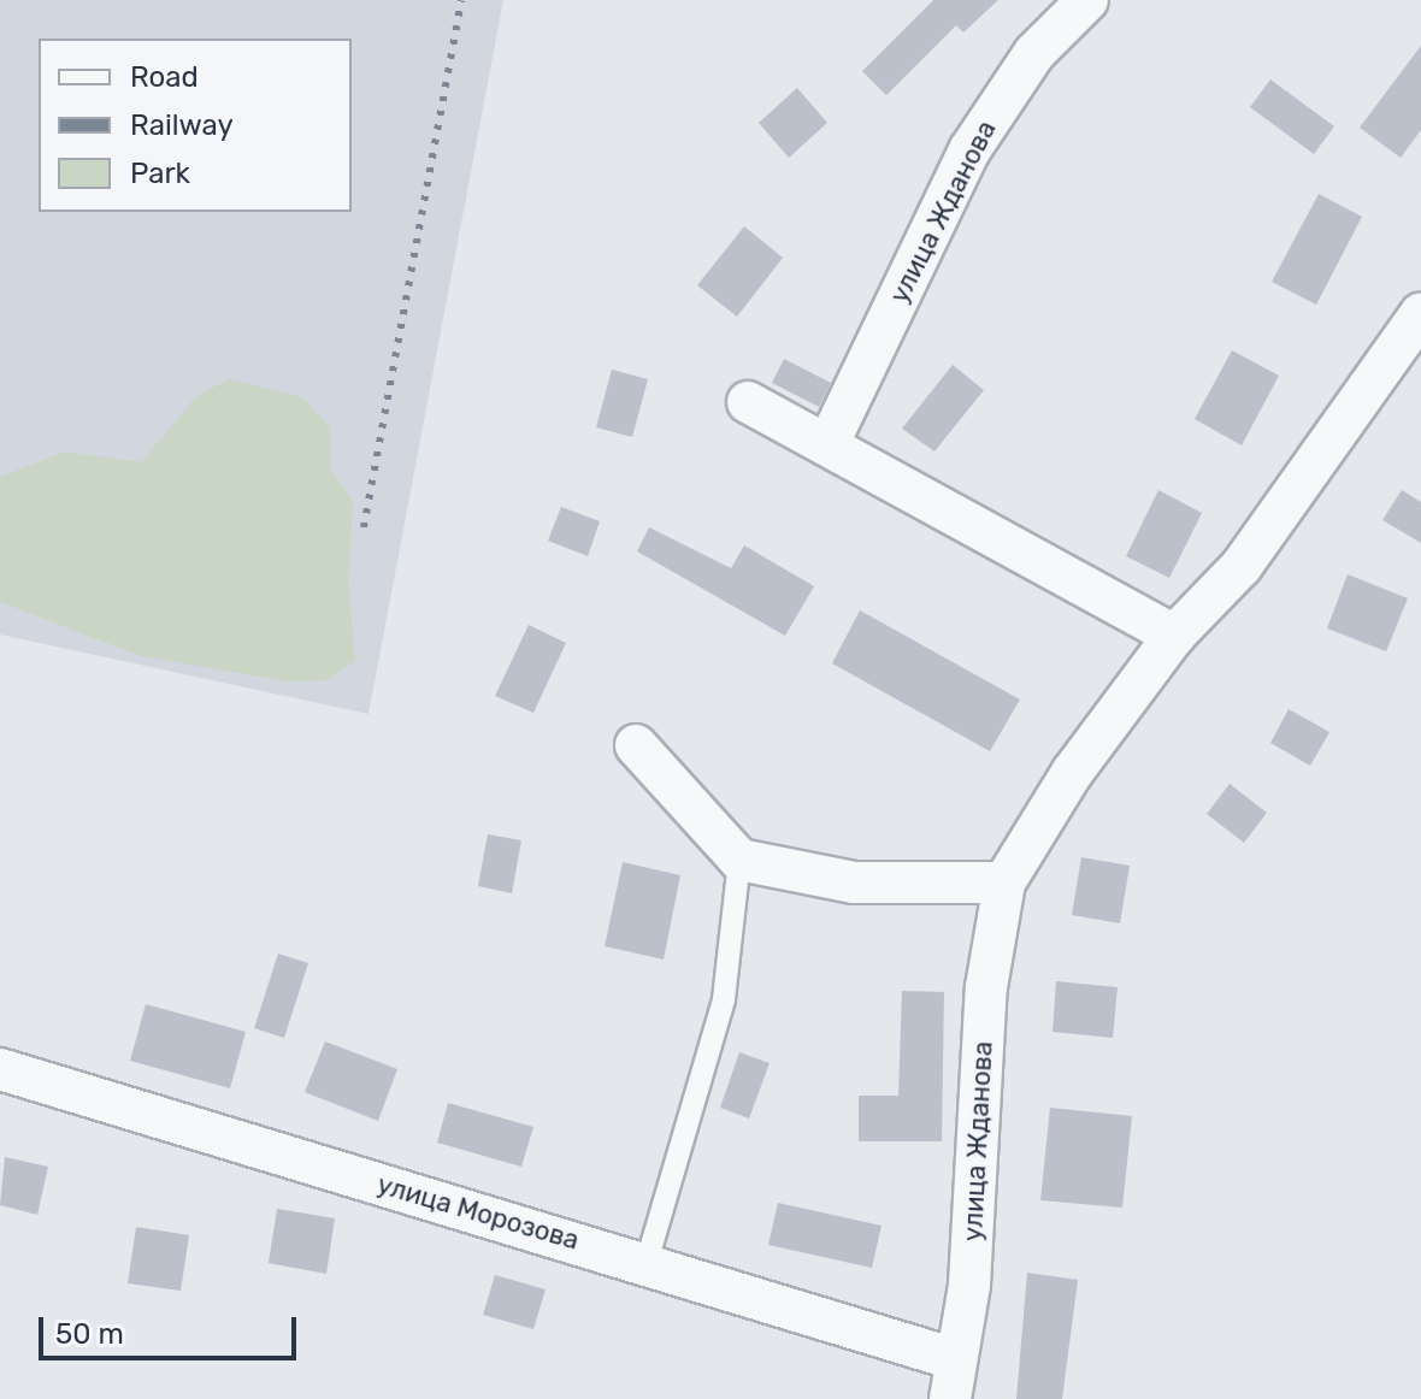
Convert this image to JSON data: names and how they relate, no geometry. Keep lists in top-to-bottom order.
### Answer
{
  "streets": {
    "street": ["улица Жданова", "улица Морозова"]
  },
  "crossings": [
    ["улица Жданова", "улица Морозова"]
  ],
  "legend": ["Road", "Railway", "Park"],
  "scale_bar": "50 m"
}
